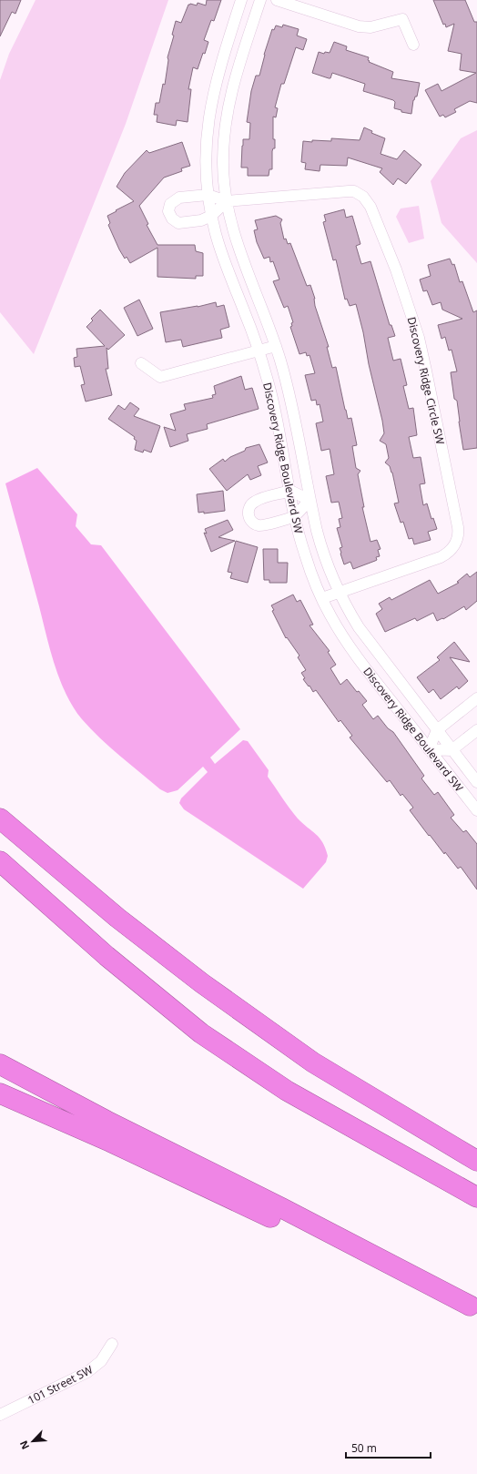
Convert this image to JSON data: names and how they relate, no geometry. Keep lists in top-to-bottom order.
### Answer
{
  "streets": {
    "street": ["Discovery Ridge Circle SW", "Discovery Ridge Boulevard SW", "101 Street SW"]
  },
  "crossings": [
    ["Discovery Ridge Circle SW", "Discovery Ridge Boulevard SW"]
  ],
  "scale_bar": "50 m",
  "north": "bottom left"
}
